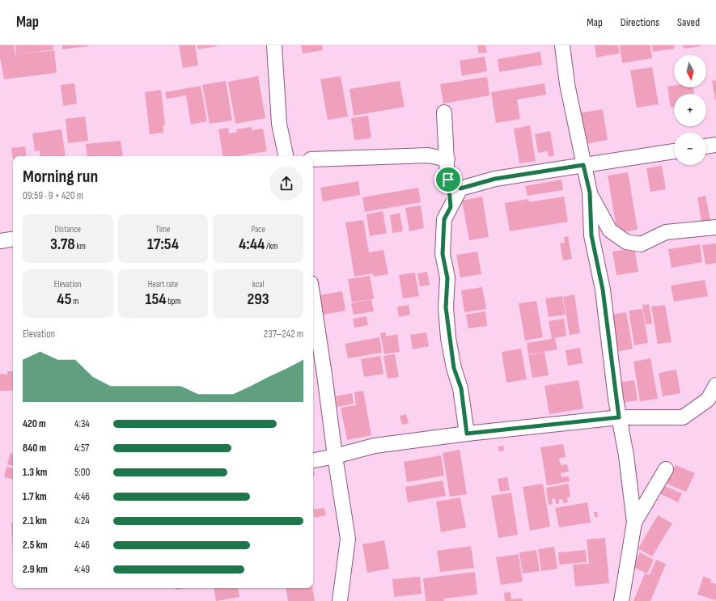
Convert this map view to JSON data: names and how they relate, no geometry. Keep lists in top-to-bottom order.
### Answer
{
  "north": "bottom",
  "page": {
    "header": "Map",
    "nav": ["Map", "Directions", "Saved"],
    "map_buttons": ["+", "−"],
    "heading": ["Morning run", "09:59 · 9 × 420 m"],
    "stats": [
      ["Distance", "3.78 km"],
      ["Time", "17:54"],
      ["Pace", "4:44 /km"],
      ["Elevation", "45 m"],
      ["Heart rate", "154 bpm"],
      ["kcal", "293"]
    ],
    "chart": ["Elevation", "237–242 m"],
    "list": [
      {
        "name": "420 m",
        "note": "4:34"
      },
      {
        "name": "840 m",
        "note": "4:57"
      },
      {
        "name": "1.3 km",
        "note": "5:00"
      },
      {
        "name": "1.7 km",
        "note": "4:46"
      },
      {
        "name": "2.1 km",
        "note": "4:24"
      },
      {
        "name": "2.5 km",
        "note": "4:46"
      },
      {
        "name": "2.9 km",
        "note": "4:49"
      }
    ]
  }
}
